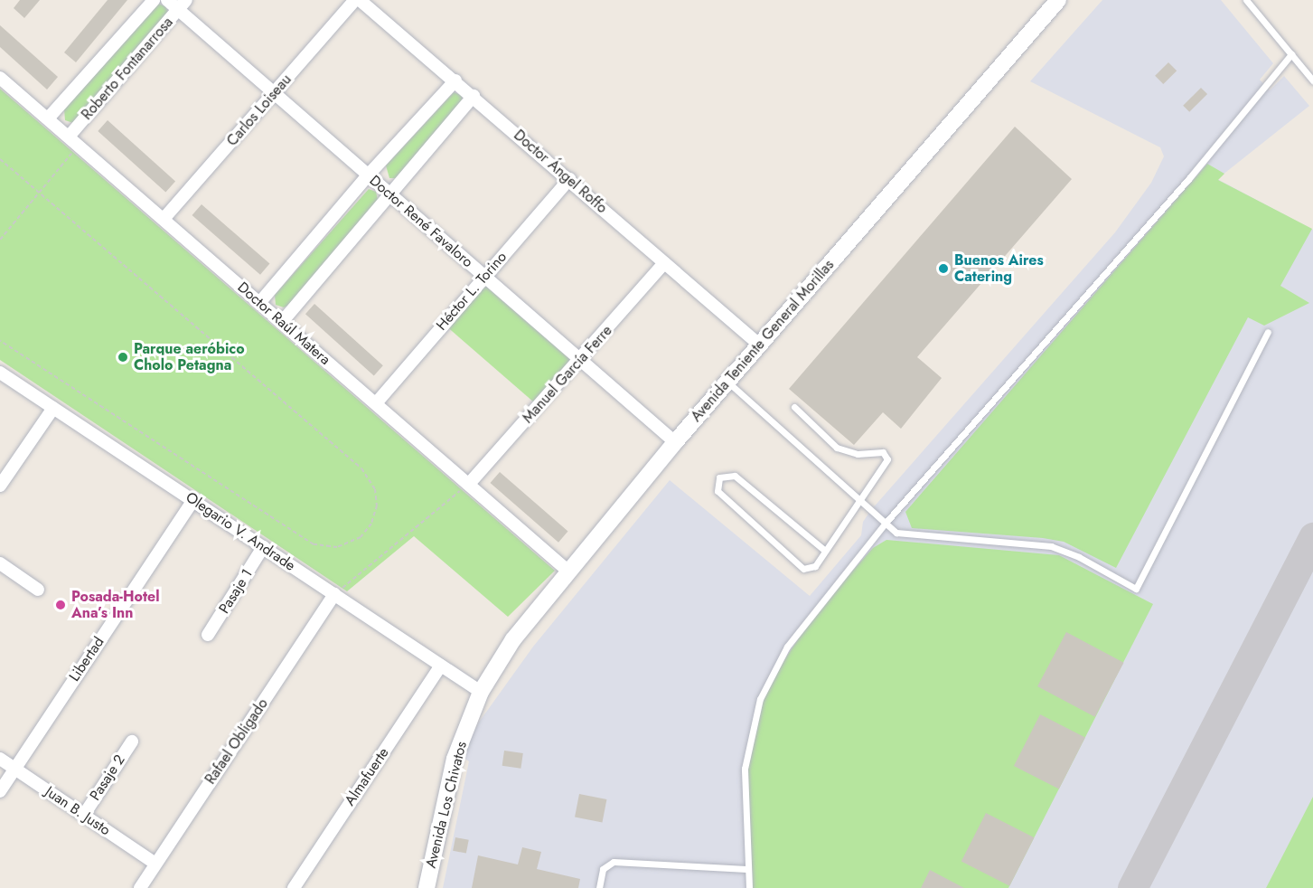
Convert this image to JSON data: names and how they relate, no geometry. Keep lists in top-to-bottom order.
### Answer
{
  "streets": {
    "main road": ["Avenida Teniente General Morillas", "Avenida Los Chivatos"],
    "street": [
      "Roberto Fontanarrosa",
      "Carlos Loiseau",
      "Doctor Ángel Roffo",
      "Doctor René Favaloro",
      "Héctor L. Torino",
      "Doctor Raúl Matera",
      "Manuel García Ferre",
      "Olegario V. Andrade",
      "Pasaje 1",
      "Libertad",
      "Rafael Obligado",
      "Almafuerte",
      "Pasaje 2",
      "Juan B. Justo"
    ]
  },
  "crossings": [
    ["Roberto Fontanarrosa", "Doctor René Favaloro"],
    ["Roberto Fontanarrosa", "Doctor Raúl Matera"],
    ["Carlos Loiseau", "Doctor René Favaloro"],
    ["Carlos Loiseau", "Doctor Raúl Matera"],
    ["Doctor Ángel Roffo", "Héctor L. Torino"],
    ["Doctor Ángel Roffo", "Avenida Teniente General Morillas"],
    ["Doctor Ángel Roffo", "Manuel García Ferre"],
    ["Doctor René Favaloro", "Héctor L. Torino"],
    ["Doctor René Favaloro", "Avenida Teniente General Morillas"],
    ["Doctor René Favaloro", "Manuel García Ferre"],
    ["Héctor L. Torino", "Doctor Raúl Matera"],
    ["Doctor Raúl Matera", "Avenida Teniente General Morillas"],
    ["Doctor Raúl Matera", "Manuel García Ferre"],
    ["Avenida Teniente General Morillas", "Olegario V. Andrade"],
    ["Avenida Teniente General Morillas", "Avenida Los Chivatos"],
    ["Olegario V. Andrade", "Pasaje 1"],
    ["Olegario V. Andrade", "Libertad"],
    ["Olegario V. Andrade", "Rafael Obligado"],
    ["Olegario V. Andrade", "Almafuerte"],
    ["Olegario V. Andrade", "Avenida Los Chivatos"],
    ["Libertad", "Juan B. Justo"],
    ["Rafael Obligado", "Juan B. Justo"],
    ["Pasaje 2", "Juan B. Justo"]
  ],
  "places": ["Buenos Aires Catering", "Parque aeróbico Cholo Petagna", "Posada-Hotel Ana’s Inn"]
}
